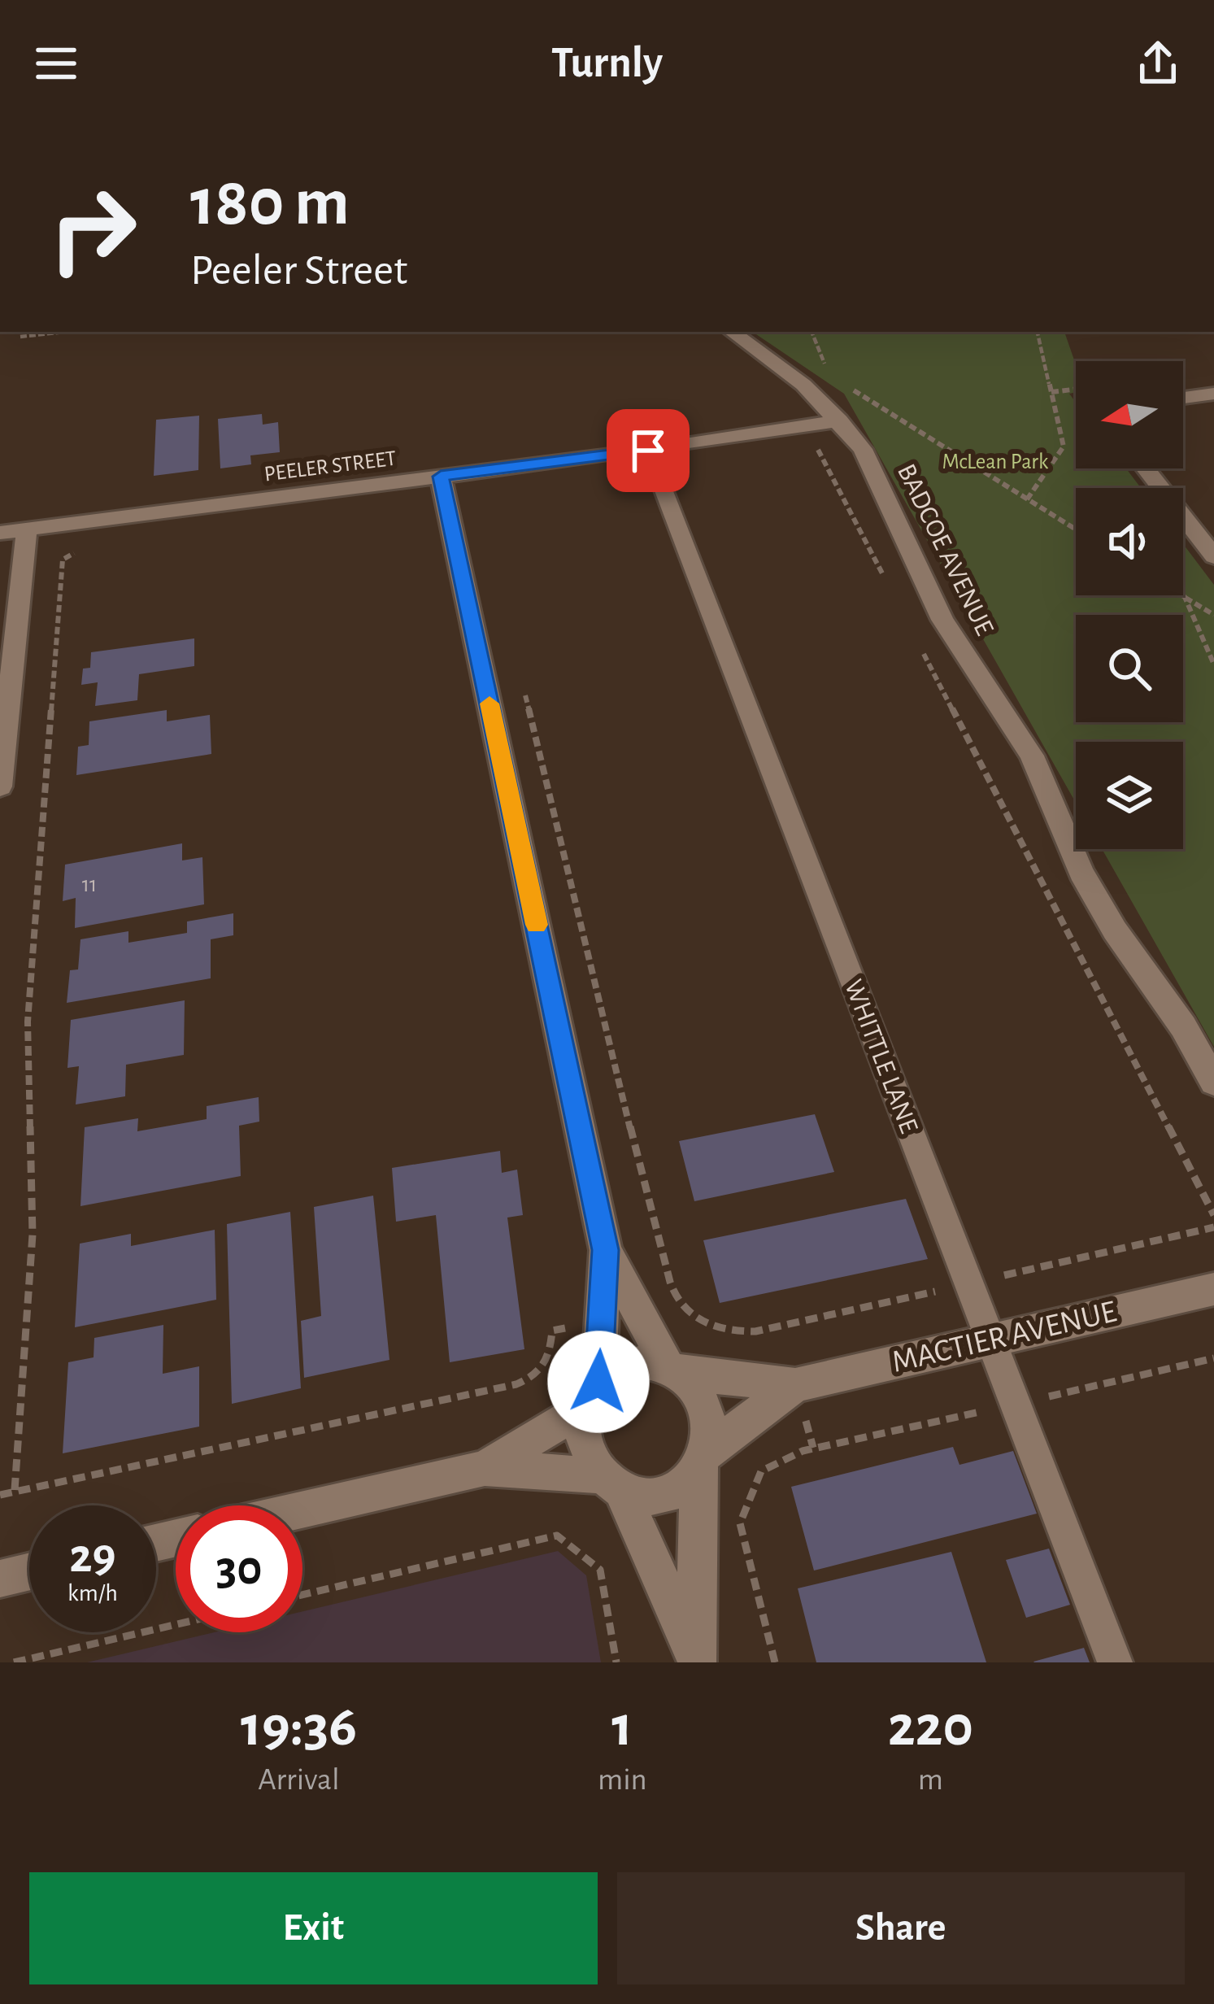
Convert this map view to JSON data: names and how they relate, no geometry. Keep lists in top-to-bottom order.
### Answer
{
  "streets": {
    "street": ["PEELER STREET", "BADCOE AVENUE", "MACTIER AVENUE"],
    "lane": ["WHITTLE LANE"]
  },
  "crossings": [
    ["PEELER STREET", "BADCOE AVENUE"],
    ["PEELER STREET", "WHITTLE LANE"],
    ["WHITTLE LANE", "MACTIER AVENUE"]
  ],
  "parks": ["McLean Park"],
  "house_numbers": ["11"],
  "north": "left",
  "page": {
    "header": "Turnly",
    "turn": ["180 m", "Peeler Street"],
    "speed": "29 km/h",
    "limit": "30",
    "eta": [
      "19:36",
      "Arrival",
      "1",
      "min",
      "220",
      "m"
    ],
    "buttons": ["Exit", "Share"]
  }
}
